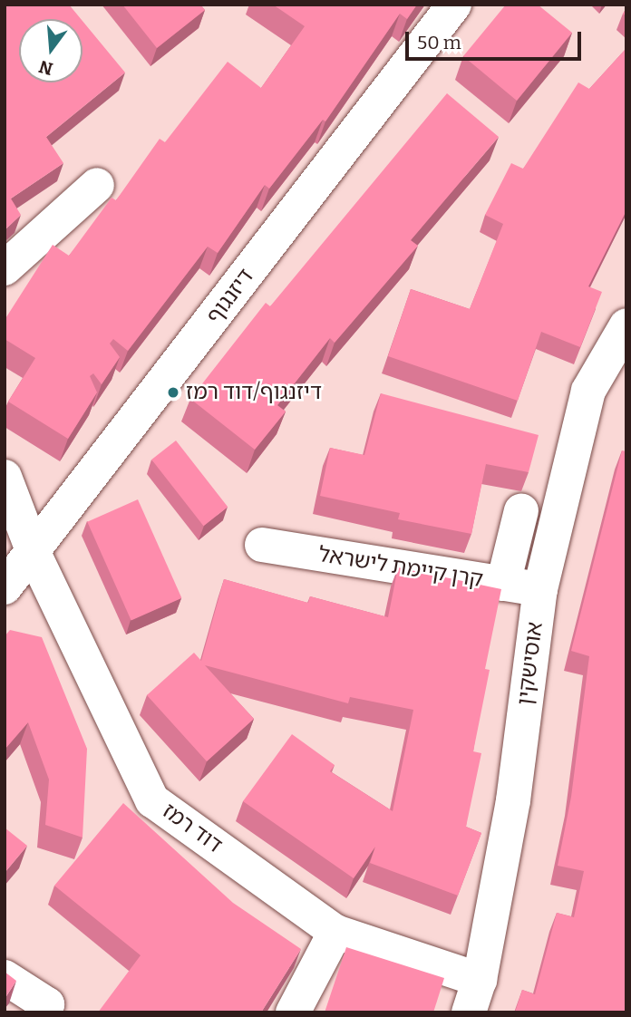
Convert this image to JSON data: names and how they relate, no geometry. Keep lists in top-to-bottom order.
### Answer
{
  "streets": {
    "street": [
      "דיזנגוף",
      "קרן קיימת לישראל",
      "אוסישקין",
      "דוד רמז"
    ]
  },
  "crossings": [
    ["דיזנגוף", "דוד רמז"],
    ["קרן קיימת לישראל", "אוסישקין"],
    ["אוסישקין", "דוד רמז"]
  ],
  "places": ["דיזנגוף/דוד רמז"],
  "scale_bar": "50 m",
  "north": "bottom"
}
